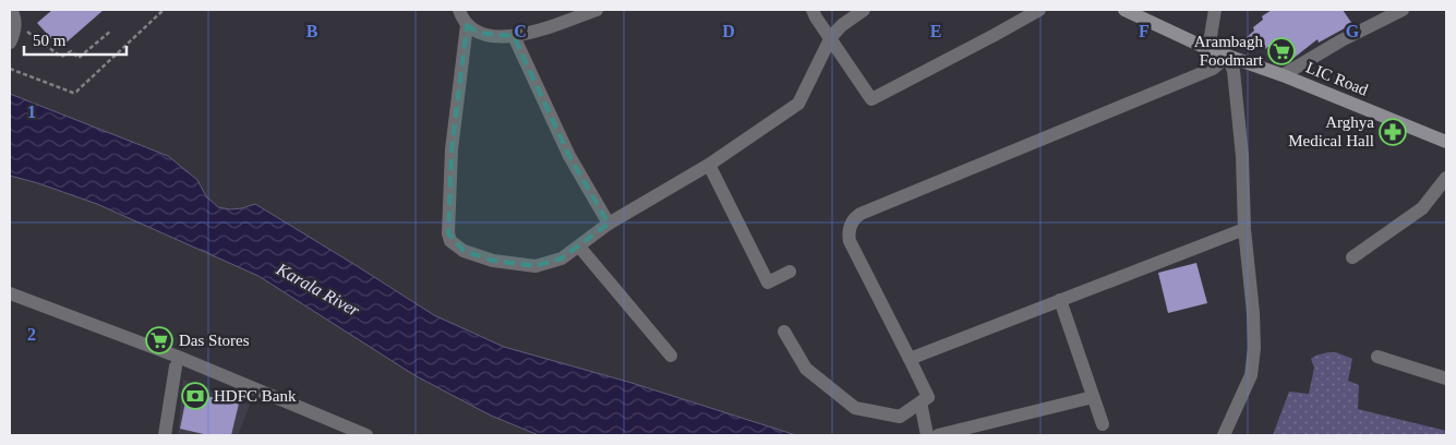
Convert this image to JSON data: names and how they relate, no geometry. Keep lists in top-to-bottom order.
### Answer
{
  "streets": {
    "main road": ["LIC Road"]
  },
  "water": ["Karala River"],
  "places": {
    "supermarket": ["Arambagh Foodmart", "Das Stores"],
    "pharmacy": ["Arghya Medical Hall"],
    "bank": ["HDFC Bank"]
  },
  "scale_bar": "50 m",
  "grid": {
    "columns": [
      "B",
      "C",
      "D",
      "E",
      "F",
      "G"
    ],
    "rows": ["1", "2"]
  }
}
